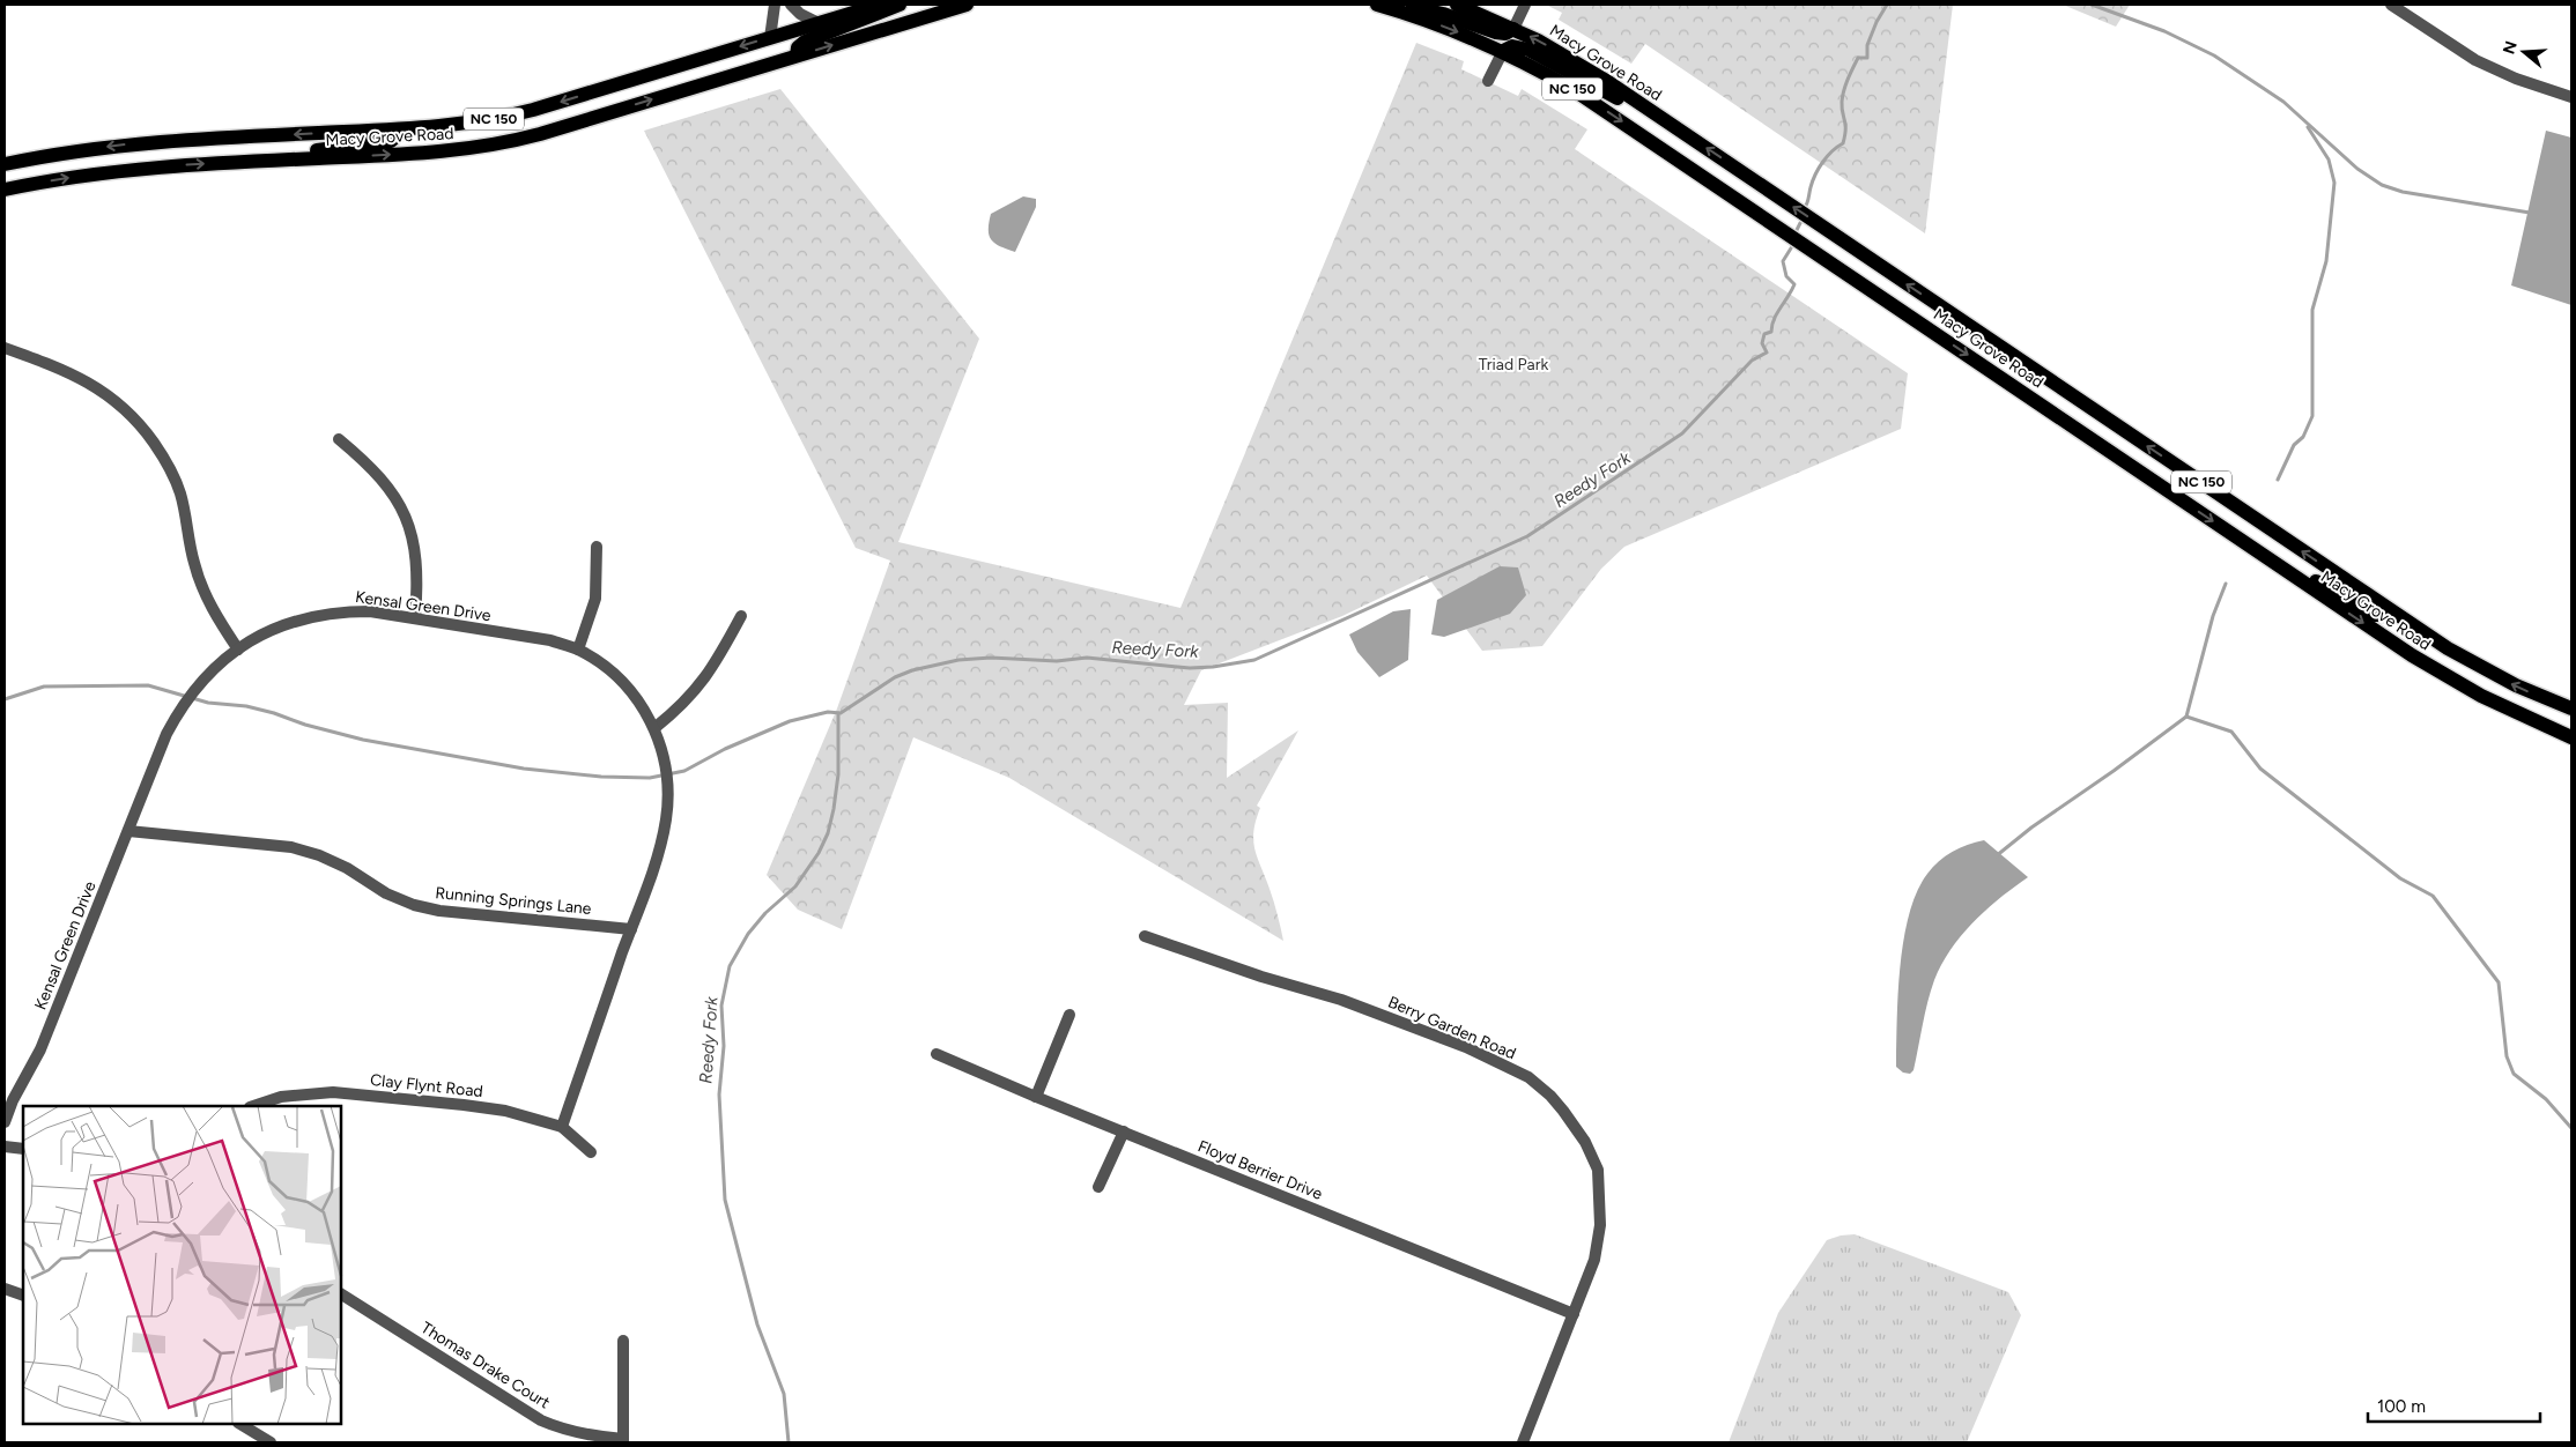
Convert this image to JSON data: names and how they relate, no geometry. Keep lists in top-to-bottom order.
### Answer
{
  "streets": {
    "main road": ["Macy Grove Road", "NC 150"],
    "street": [
      "Kensal Green Drive",
      "Running Springs Lane",
      "Berry Garden Road",
      "Clay Flynt Road",
      "Floyd Berrier Drive",
      "Thomas Drake Court"
    ]
  },
  "crossings": [
    ["Kensal Green Drive", "Running Springs Lane"],
    ["Kensal Green Drive", "Clay Flynt Road"],
    ["Berry Garden Road", "Floyd Berrier Drive"]
  ],
  "water": ["Reedy Fork"],
  "parks": ["Triad Park"],
  "scale_bar": "100 m",
  "north": "left"
}
